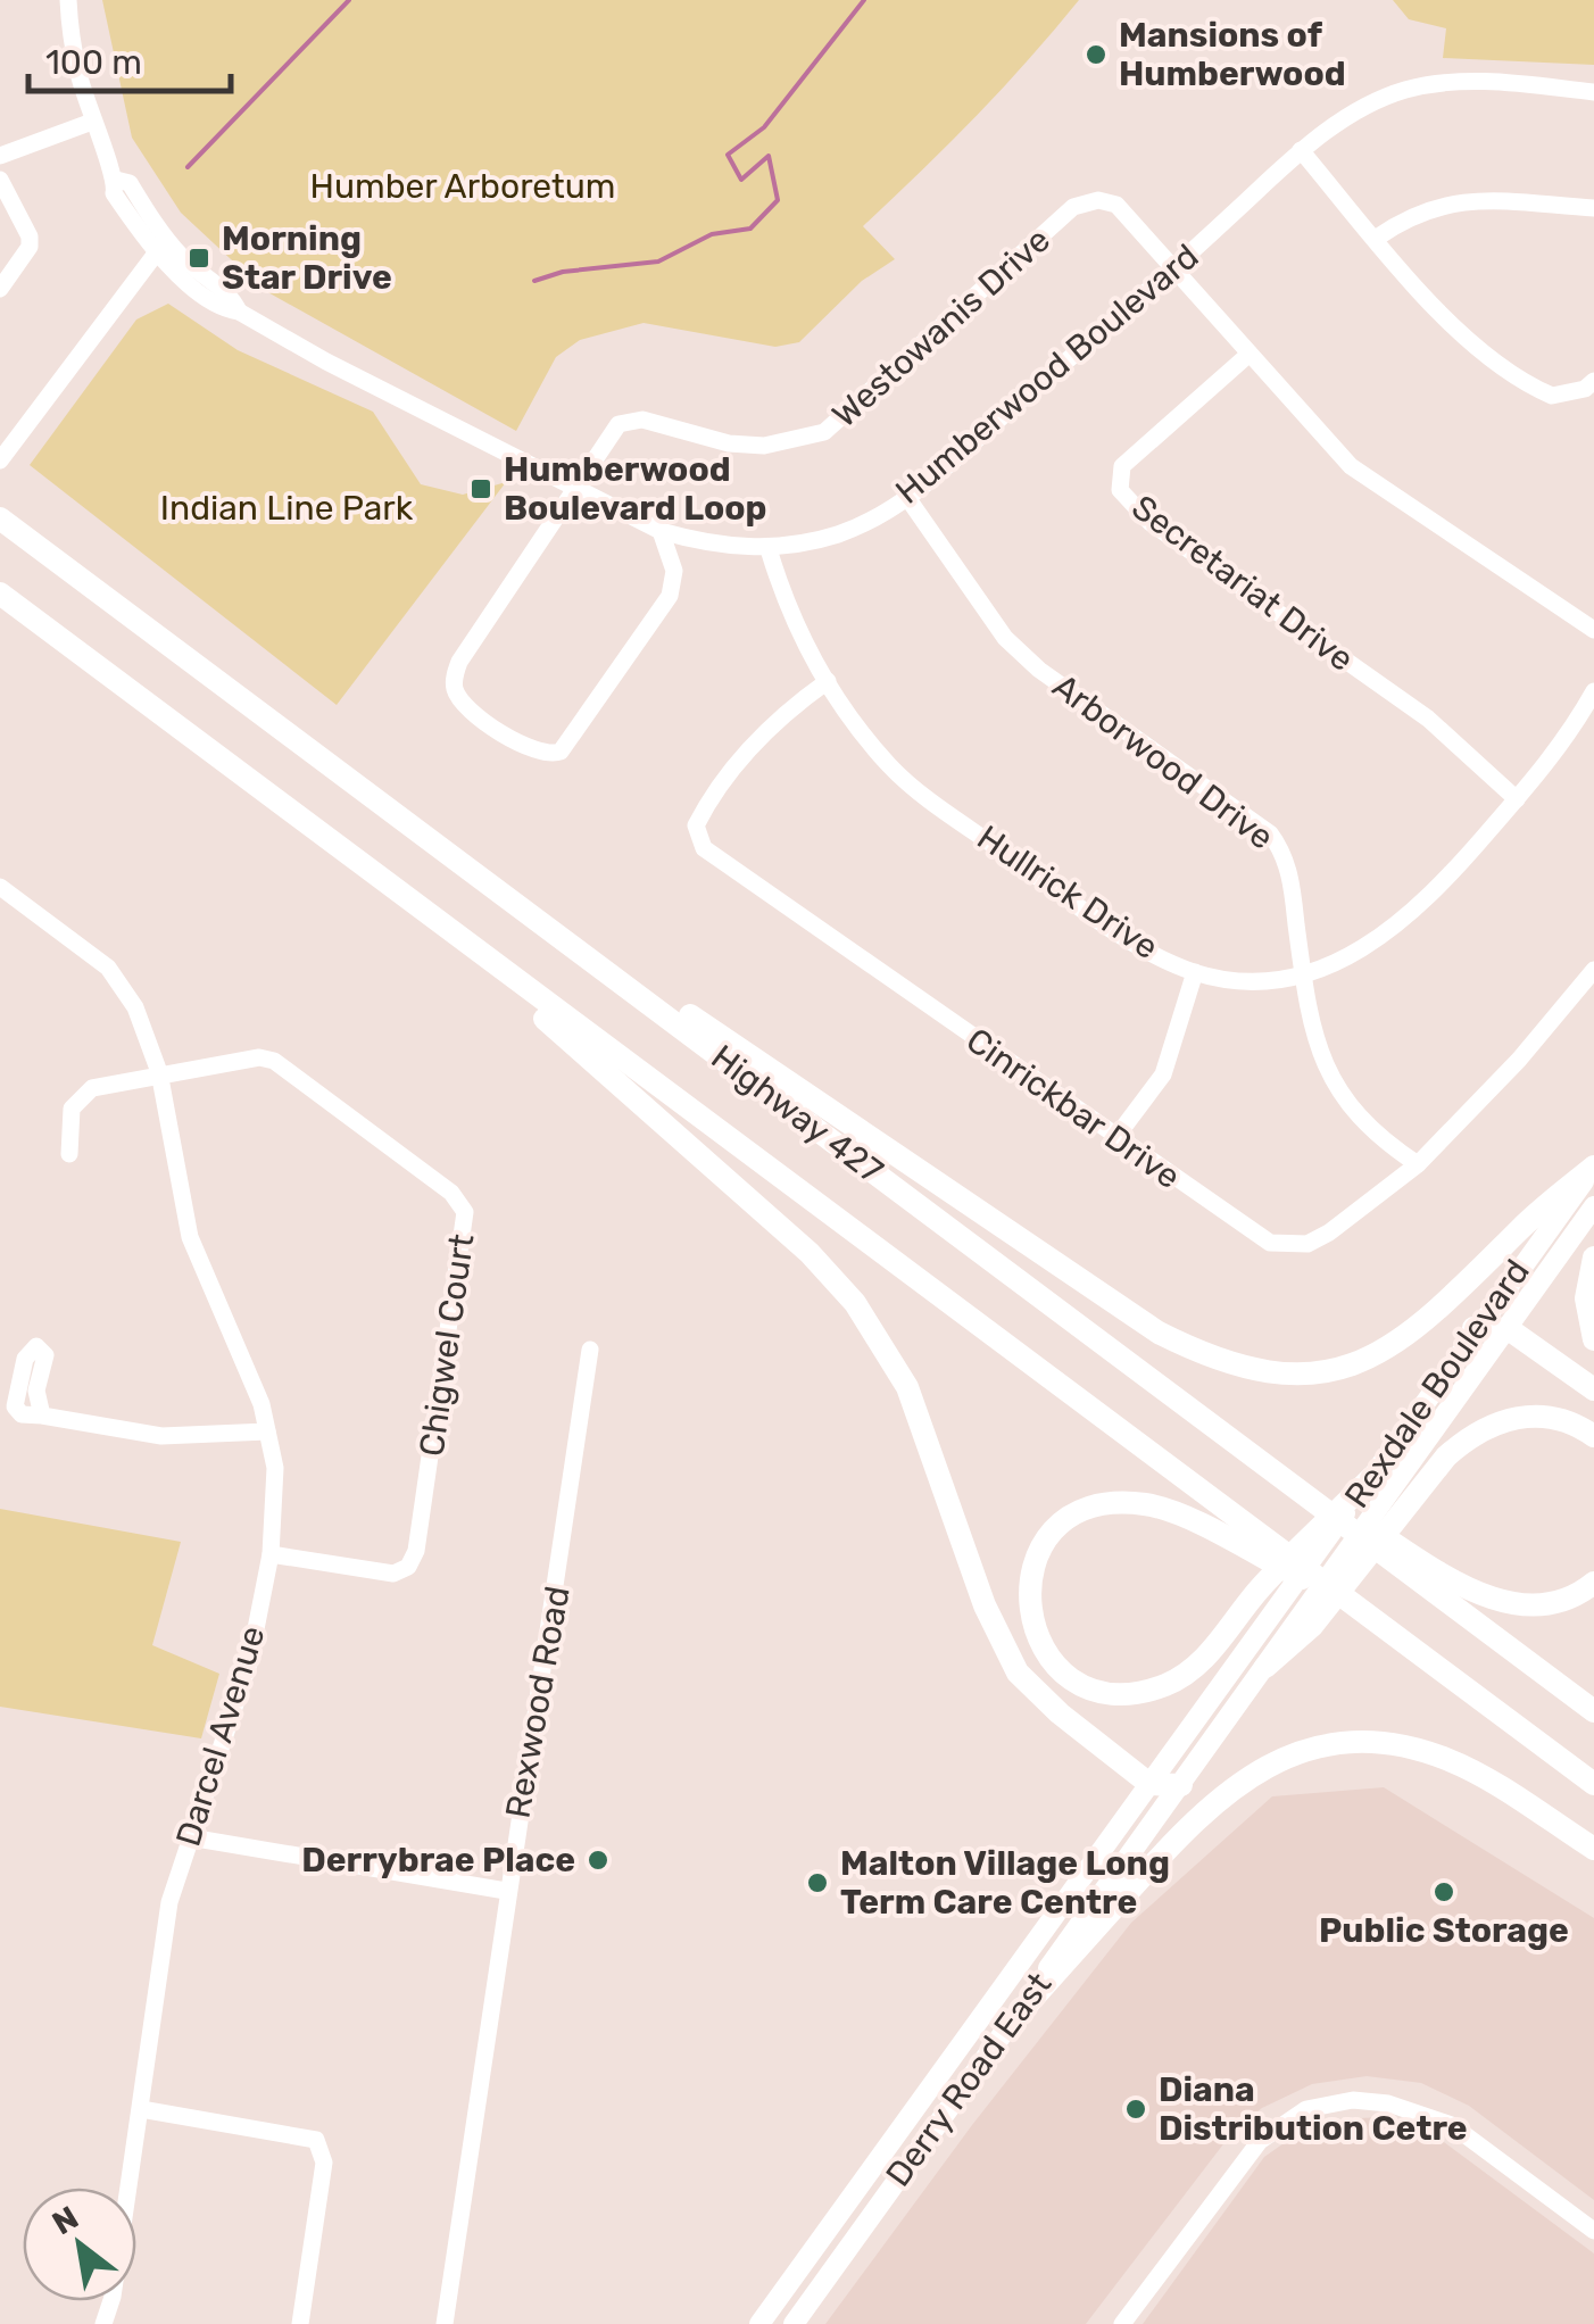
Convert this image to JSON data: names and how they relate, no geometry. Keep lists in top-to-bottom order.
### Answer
{
  "streets": {
    "highway": ["Highway 427"],
    "main road": ["Rexdale Boulevard", "Derry Road East"],
    "street": [
      "Westowanis Drive",
      "Humberwood Boulevard",
      "Secretariat Drive",
      "Arborwood Drive",
      "Hullrick Drive",
      "Cinrickbar Drive",
      "Chigwel Court",
      "Rexwood Road",
      "Darcel Avenue"
    ]
  },
  "crossings": [
    ["Westowanis Drive", "Humberwood Boulevard"],
    ["Humberwood Boulevard", "Arborwood Drive"],
    ["Humberwood Boulevard", "Hullrick Drive"],
    ["Secretariat Drive", "Hullrick Drive"],
    ["Arborwood Drive", "Hullrick Drive"],
    ["Arborwood Drive", "Cinrickbar Drive"],
    ["Hullrick Drive", "Cinrickbar Drive"],
    ["Chigwel Court", "Darcel Avenue"]
  ],
  "parks": ["Humber Arboretum", "Indian Line Park"],
  "places": {
    "other": [
      "Mansions of Humberwood",
      "Derrybrae Place",
      "Malton Village Long Term Care Centre",
      "Public Storage",
      "Diana Distribution Cetre"
    ],
    "transit": ["Morning Star Drive", "Humberwood Boulevard Loop"]
  },
  "scale_bar": "100 m",
  "north": "top left"
}
